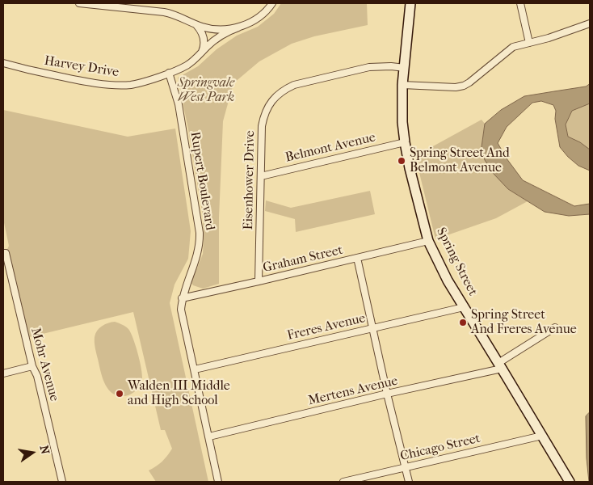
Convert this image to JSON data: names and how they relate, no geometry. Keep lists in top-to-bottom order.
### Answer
{
  "streets": {
    "main road": ["Spring Street"],
    "street": [
      "Harvey Drive",
      "Belmont Avenue",
      "Eisenhower Drive",
      "Rupert Boulevard",
      "Graham Street",
      "Freres Avenue",
      "Mohr Avenue",
      "Mertens Avenue",
      "Chicago Street"
    ]
  },
  "crossings": [
    ["Harvey Drive", "Rupert Boulevard"],
    ["Belmont Avenue", "Eisenhower Drive"],
    ["Belmont Avenue", "Spring Street"],
    ["Eisenhower Drive", "Graham Street"],
    ["Eisenhower Drive", "Spring Street"],
    ["Rupert Boulevard", "Graham Street"],
    ["Rupert Boulevard", "Freres Avenue"],
    ["Rupert Boulevard", "Mertens Avenue"],
    ["Graham Street", "Spring Street"],
    ["Spring Street", "Freres Avenue"],
    ["Spring Street", "Mertens Avenue"],
    ["Spring Street", "Chicago Street"]
  ],
  "parks": ["Springvale West Park"],
  "places": ["Spring Street And Belmont Avenue", "Spring Street And Freres Avenue", "Walden III Middle and High School"],
  "north": "right"
}
